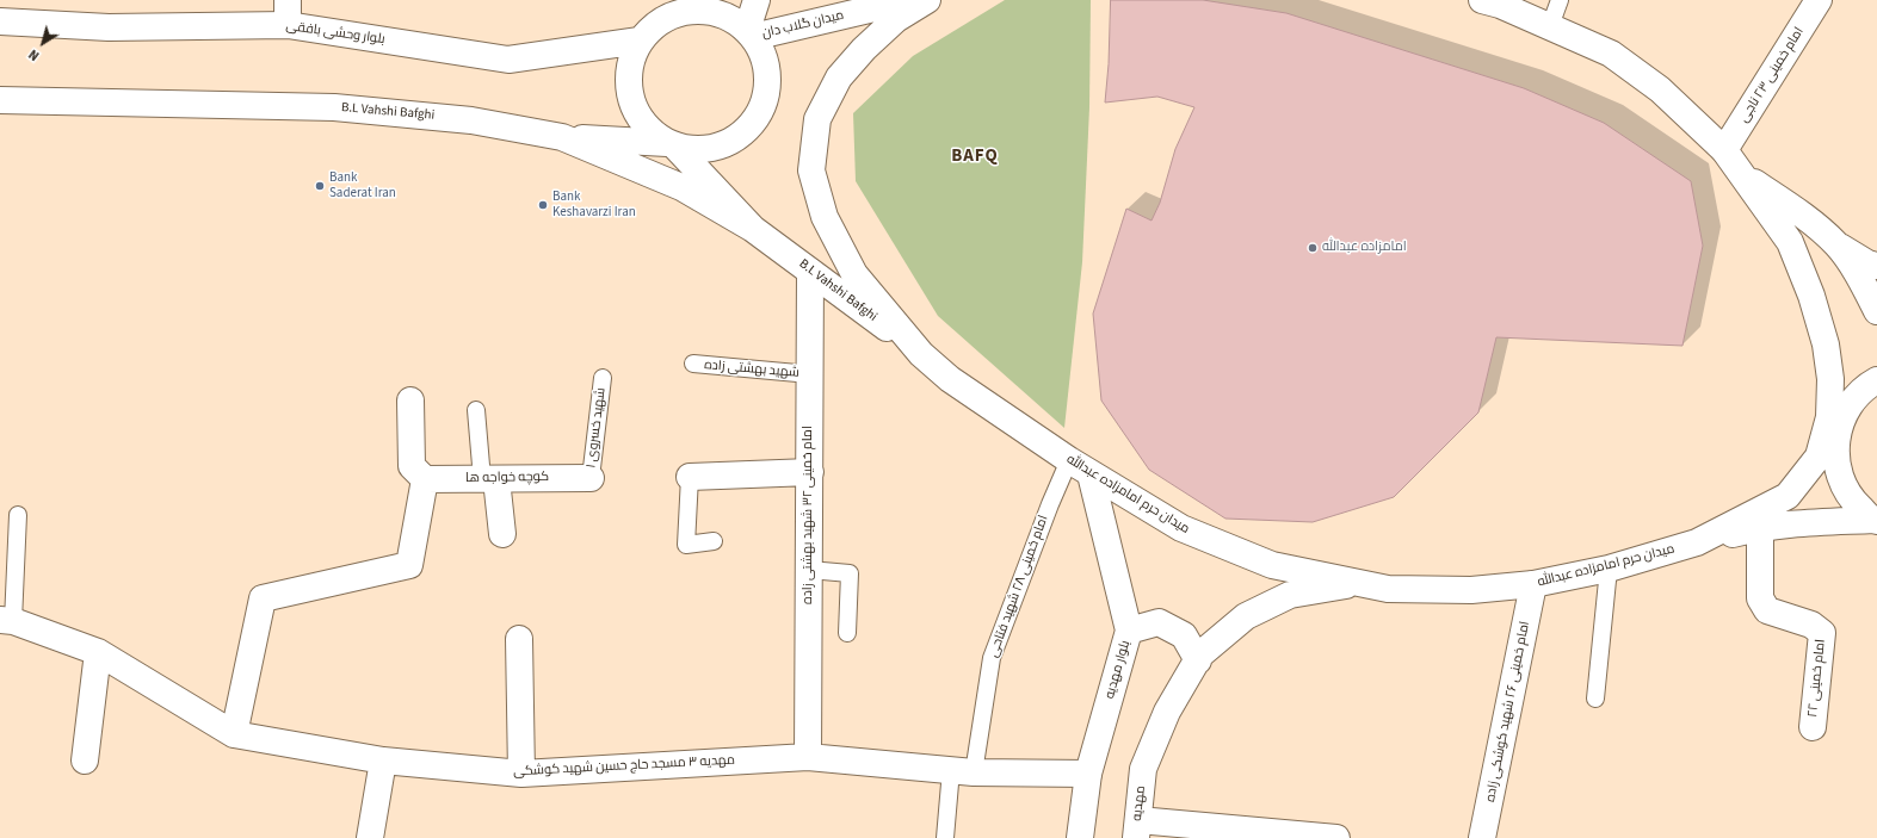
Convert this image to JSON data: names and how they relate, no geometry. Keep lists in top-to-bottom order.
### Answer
{
  "streets": {
    "main road": [
      "میدان گلاب دان",
      "بلوار وحشی بافقی",
      "امام خمینی ۲۳ ناجی",
      "B.L Vahshi Bafghi",
      "کوچه خواجه ها",
      "میدان حرم امامزاده عبدالله",
      "امام خمینی ۳۲ شهید بهشتی زاده",
      "بلوار مهدیه",
      "امام خمینی ۲۲",
      "امام خمینی ۲۶ شهید کوشکی زاده",
      "مهدیه ۳ مسجد حاج حسین شهید کوشکی",
      "مهدیه"
    ],
    "lane": ["شهید بهشتی زاده", "شهید خسروی ۱", "امام خمینی ۲۸ شهید فتاحی"]
  },
  "crossings": [
    ["میدان گلاب دان", "بلوار وحشی بافقی"],
    ["میدان گلاب دان", "B.L Vahshi Bafghi"],
    ["میدان گلاب دان", "میدان حرم امامزاده عبدالله"],
    ["بلوار وحشی بافقی", "B.L Vahshi Bafghi"],
    ["امام خمینی ۲۳ ناجی", "میدان حرم امامزاده عبدالله"],
    ["B.L Vahshi Bafghi", "میدان حرم امامزاده عبدالله"],
    ["B.L Vahshi Bafghi", "امام خمینی ۳۲ شهید بهشتی زاده"],
    ["شهید بهشتی زاده", "امام خمینی ۳۲ شهید بهشتی زاده"],
    ["شهید خسروی ۱", "کوچه خواجه ها"],
    ["میدان حرم امامزاده عبدالله", "امام خمینی ۲۸ شهید فتاحی"],
    ["میدان حرم امامزاده عبدالله", "بلوار مهدیه"],
    ["میدان حرم امامزاده عبدالله", "امام خمینی ۲۶ شهید کوشکی زاده"],
    ["امام خمینی ۳۲ شهید بهشتی زاده", "مهدیه ۳ مسجد حاج حسین شهید کوشکی"],
    ["امام خمینی ۲۸ شهید فتاحی", "مهدیه ۳ مسجد حاج حسین شهید کوشکی"],
    ["بلوار مهدیه", "مهدیه ۳ مسجد حاج حسین شهید کوشکی"]
  ],
  "districts": ["BAFQ"],
  "places": ["Bank Saderat Iran", "Bank Keshavarzi Iran", "امامزاده عبدالله"],
  "north": "bottom left"
}
